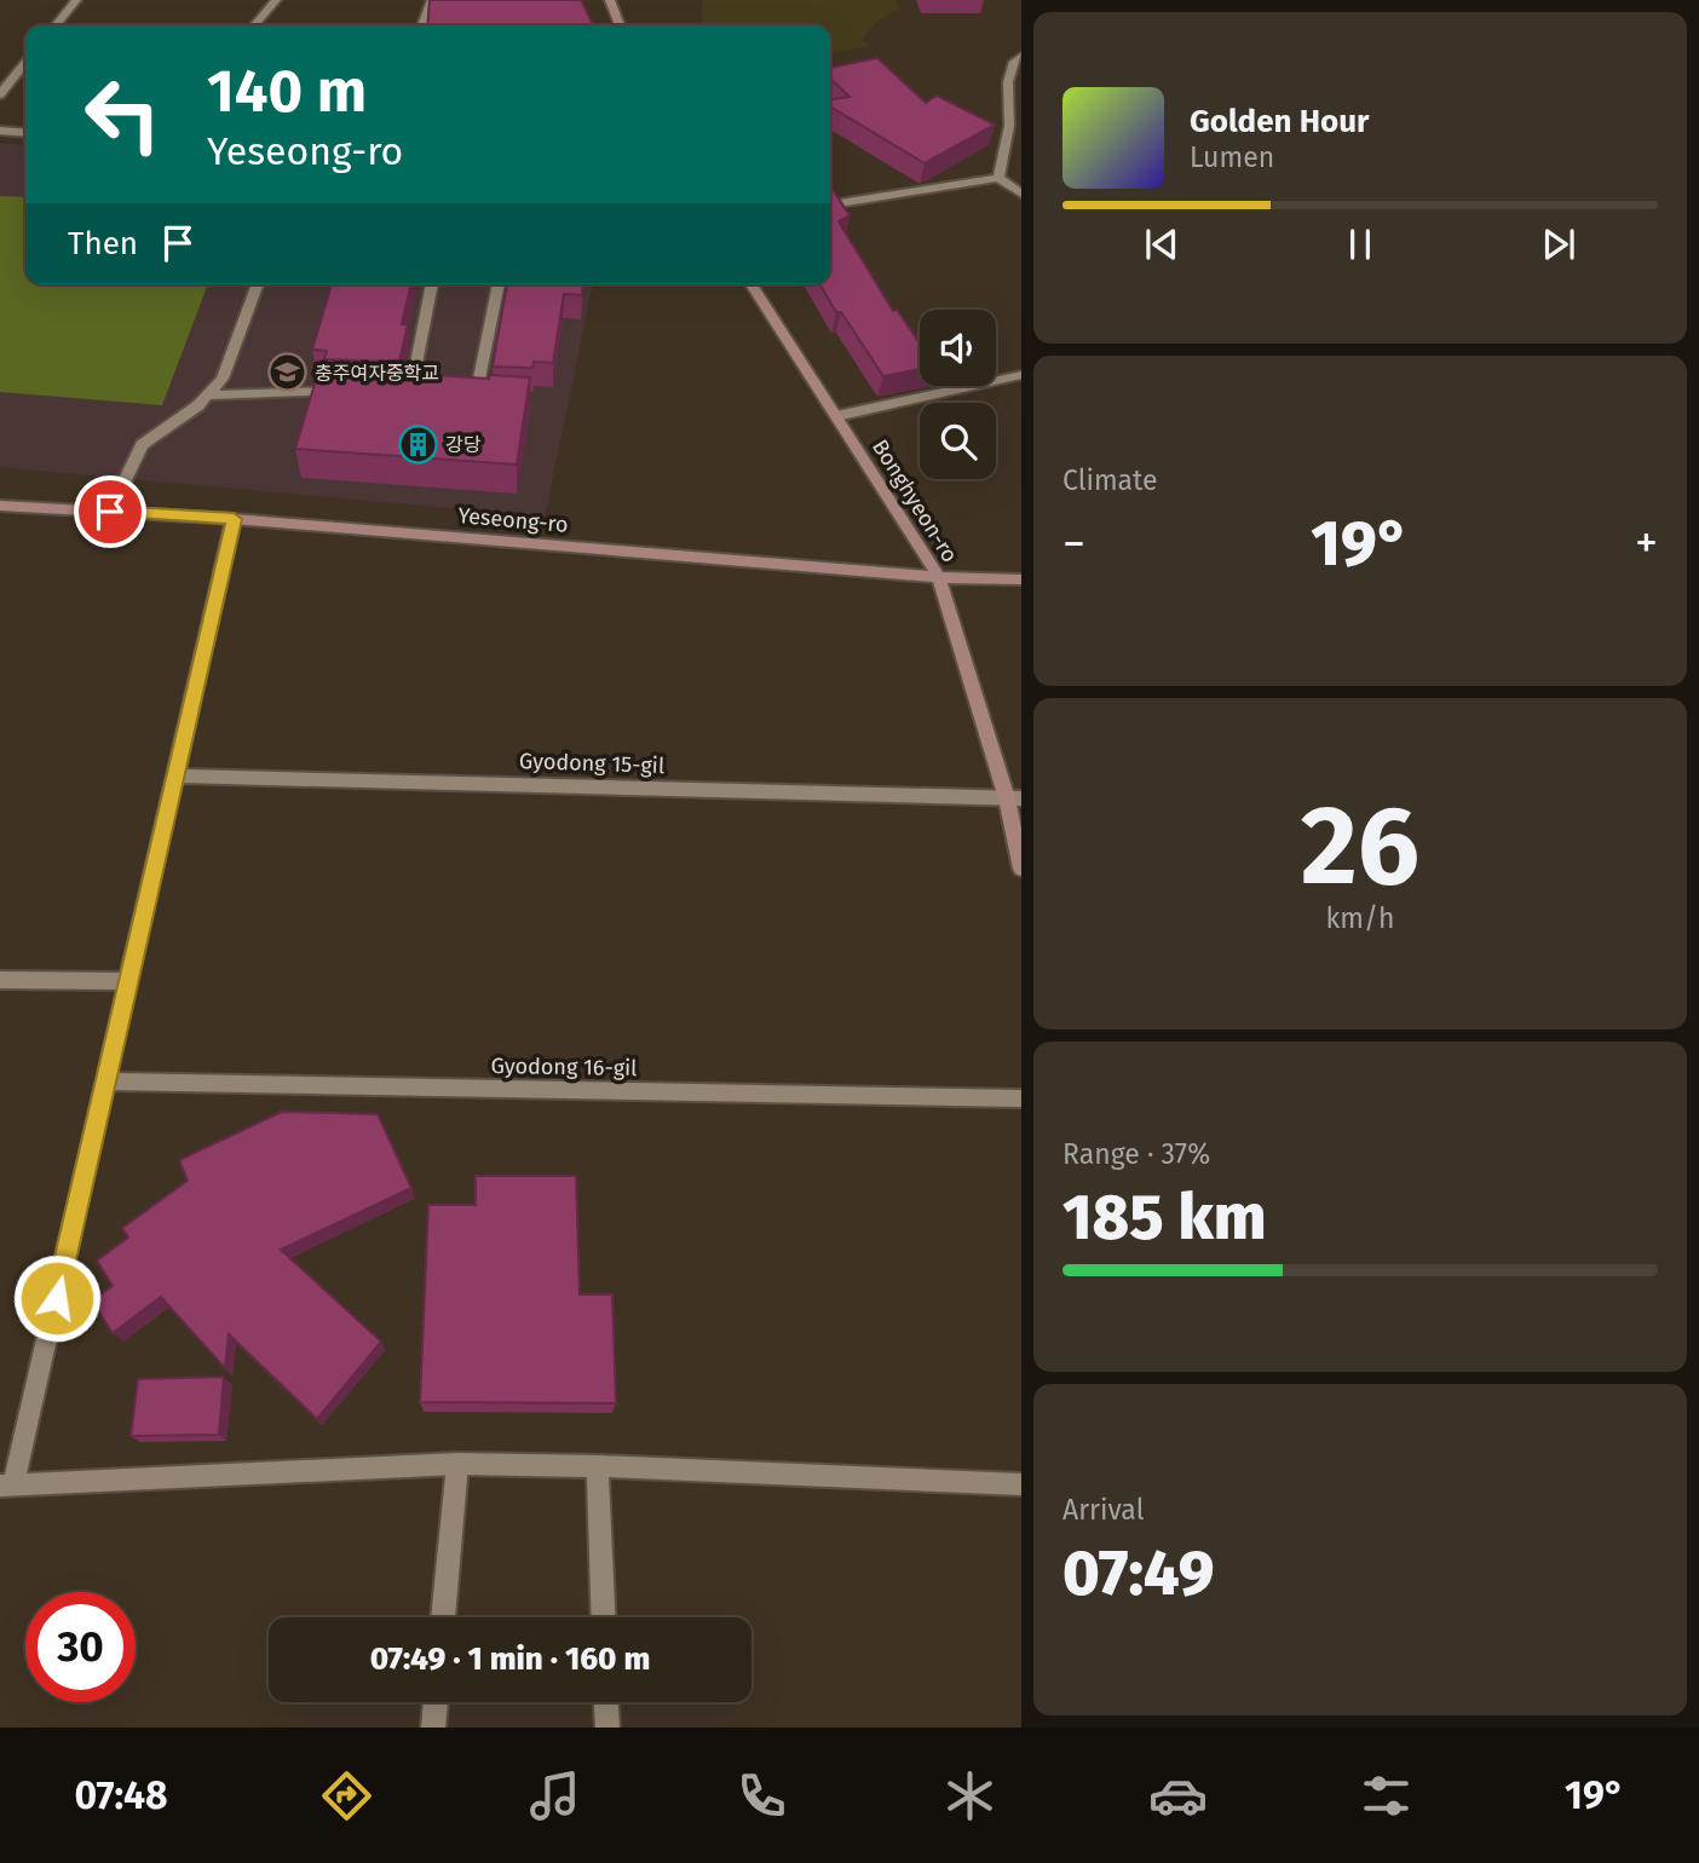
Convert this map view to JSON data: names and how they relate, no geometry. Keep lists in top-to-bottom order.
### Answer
{
  "streets": {
    "street": [
      "Bonghyeon-ro",
      "Yeseong-ro",
      "Gyodong 15-gil",
      "Gyodong 16-gil"
    ]
  },
  "crossings": [
    ["Bonghyeon-ro", "Yeseong-ro"],
    ["Bonghyeon-ro", "Gyodong 15-gil"]
  ],
  "places": {
    "school or university": ["충주여자중학교"],
    "building": ["강당"]
  },
  "page": {
    "turn": ["140 m", "Yeseong-ro"],
    "song": ["Golden Hour", "Lumen"],
    "then": "Then",
    "tile": [
      "Climate",
      ["26", "km/h"],
      ["Range · 37%", "185 km"],
      ["Arrival", "07:49"]
    ],
    "heat": ["−", "19°", "+"],
    "limit": "30",
    "trip": "07:49 · 1 min · 160 m",
    "tabs": ["07:48", "19°"]
  }
}
